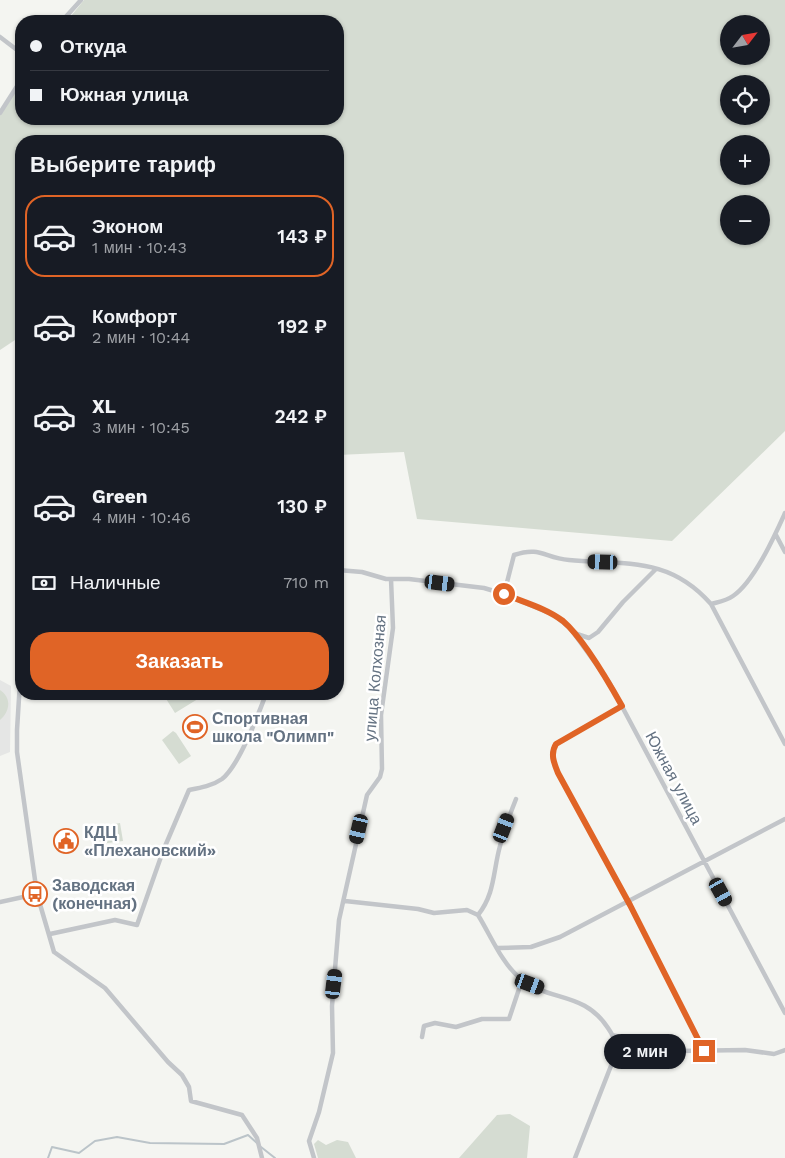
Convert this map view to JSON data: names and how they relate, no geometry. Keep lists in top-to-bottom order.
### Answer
{
  "streets": {
    "street": ["улица Колхозная", "Южная улица"]
  },
  "places": {
    "sports": ["Спортивная школа \"Олимп\""],
    "public building": ["КДЦ «Плехановский»"],
    "bus stop": ["Заводская (конечная)"]
  },
  "north": "top right",
  "page": {
    "map_buttons": ["+", "−"],
    "banner": ["Откуда", "Южная улица"],
    "heading": "Выберите тариф",
    "list": [
      {
        "name": "Эконом",
        "note": "1 мин · 10:43",
        "value": "143 ₽"
      },
      {
        "name": "Комфорт",
        "note": "2 мин · 10:44",
        "value": "192 ₽"
      },
      {
        "name": "XL",
        "note": "3 мин · 10:45",
        "value": "242 ₽"
      },
      {
        "name": "Green",
        "note": "4 мин · 10:46",
        "value": "130 ₽"
      }
    ],
    "pay": ["Наличные", "710 m"],
    "buttons": "Заказать",
    "bubble": "2 мин"
  }
}
